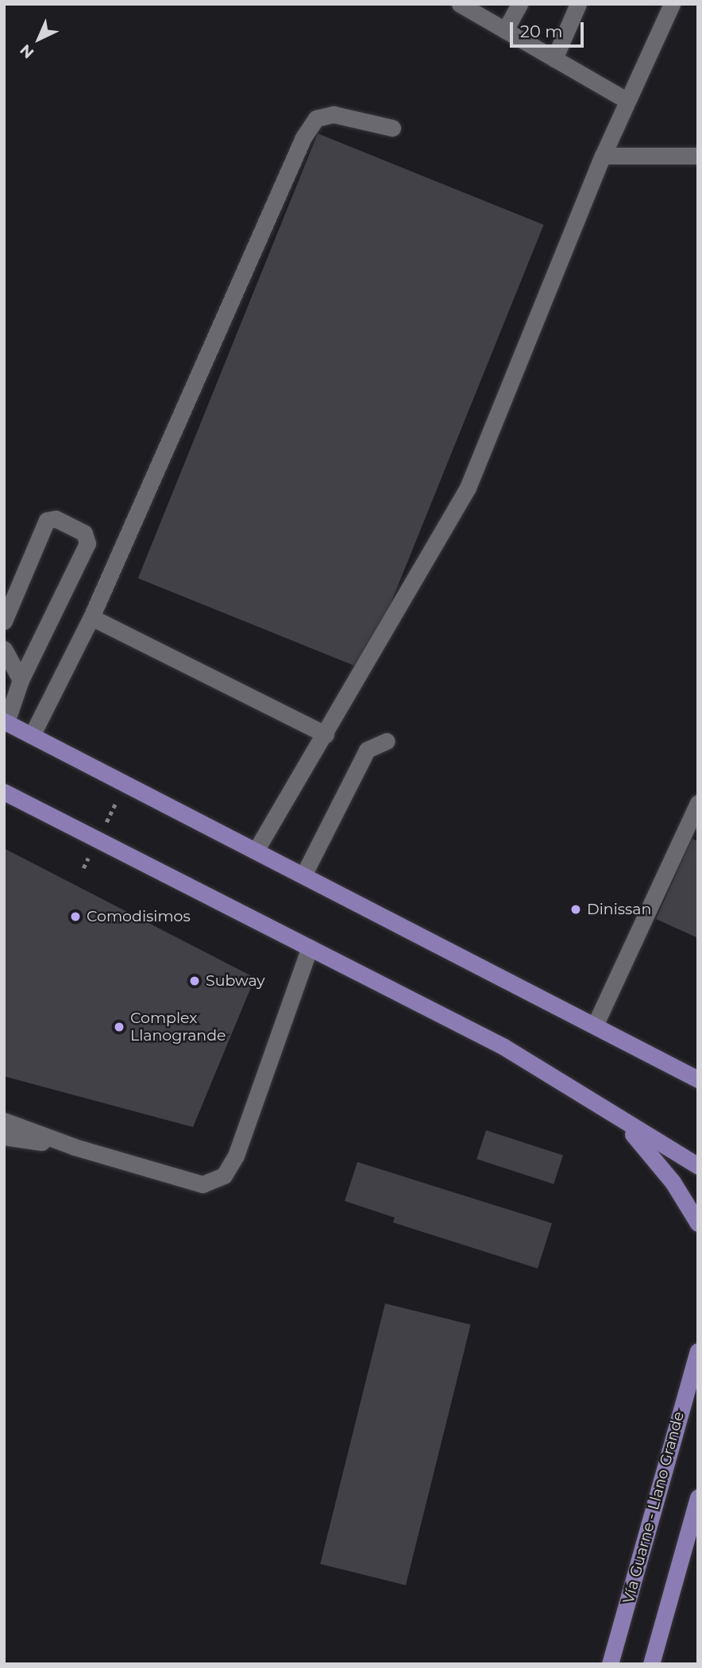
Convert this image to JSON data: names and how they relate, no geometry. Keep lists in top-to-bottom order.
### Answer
{
  "streets": {
    "main road": ["Vía Guarne - Llano Grande"]
  },
  "places": [
    "Dinissan",
    "Comodisimos",
    "Subway",
    "Complex Llanogrande"
  ],
  "scale_bar": "20 m",
  "north": "bottom left"
}
